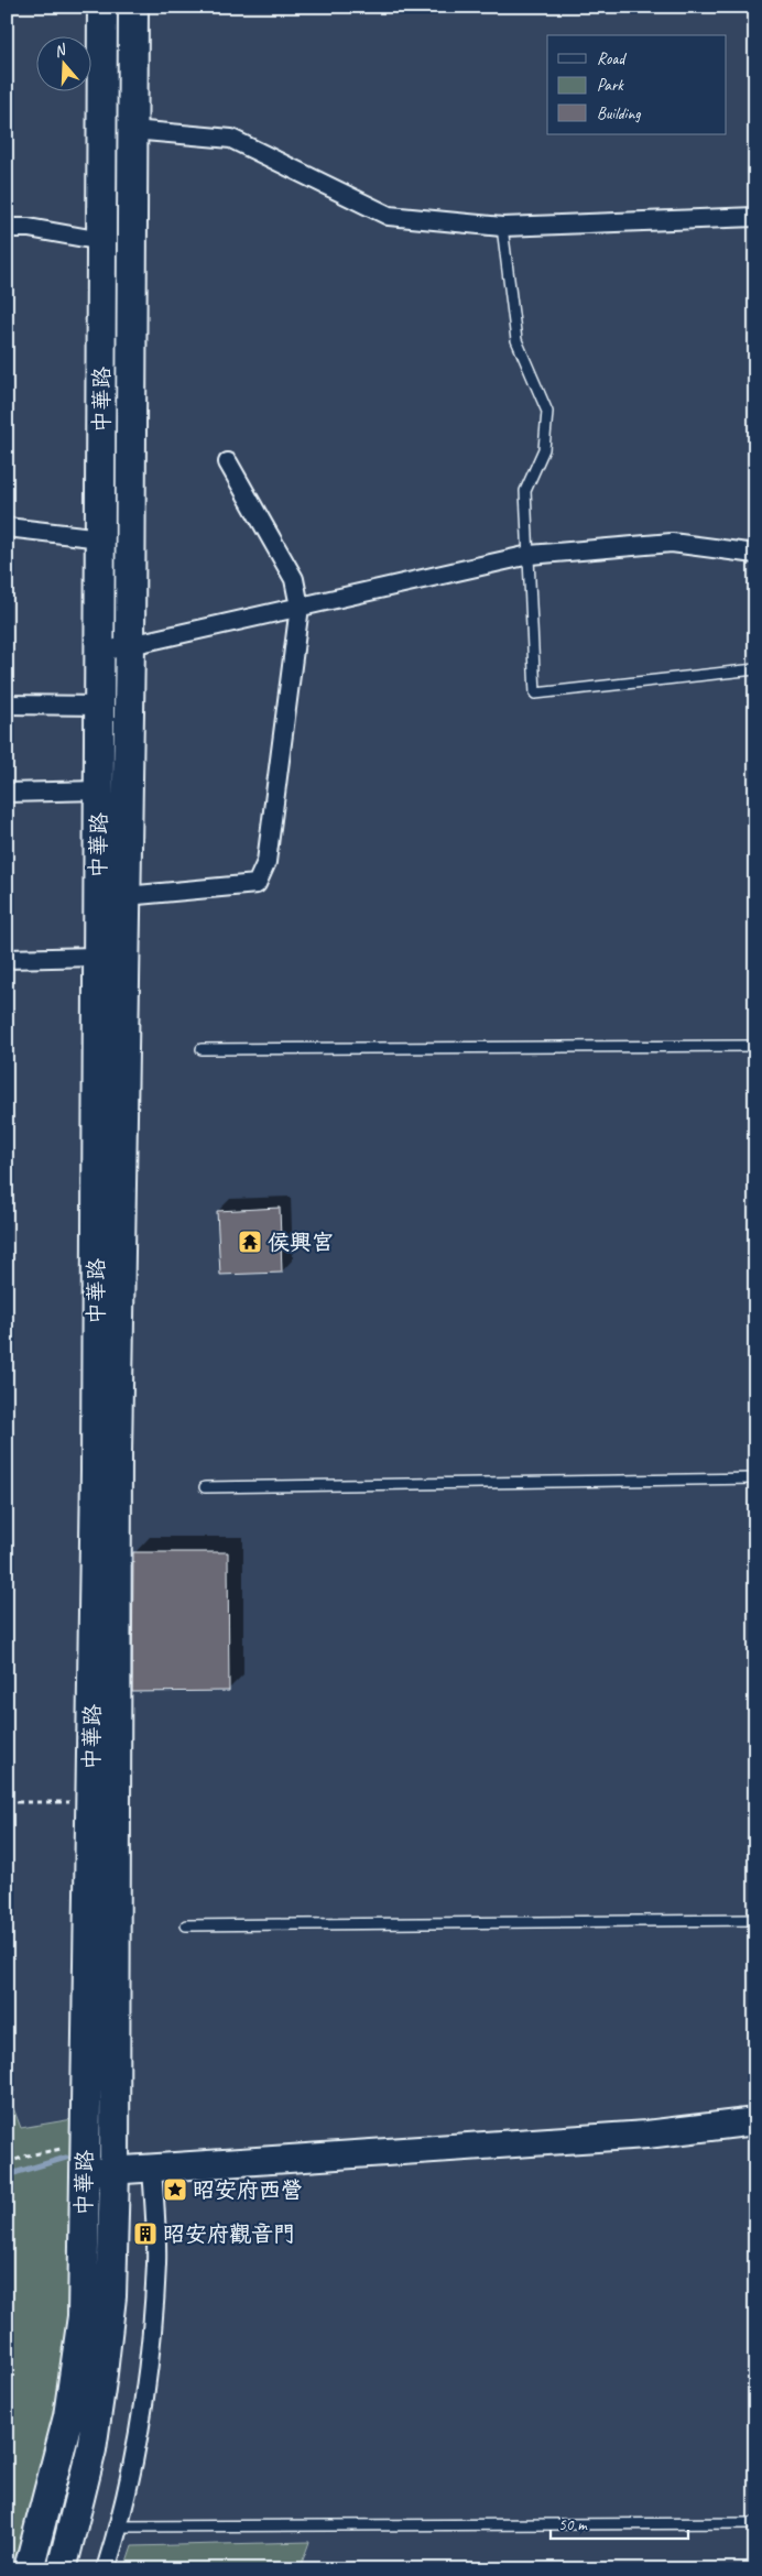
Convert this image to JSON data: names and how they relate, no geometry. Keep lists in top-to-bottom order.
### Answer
{
  "streets": {
    "main road": ["中華路"]
  },
  "places": {
    "temple": ["侯興宮"],
    "place": ["昭安府西營"],
    "building": ["昭安府觀音門"]
  },
  "legend": ["Road", "Park", "Building"],
  "scale_bar": "50 m",
  "north": "top"
}
